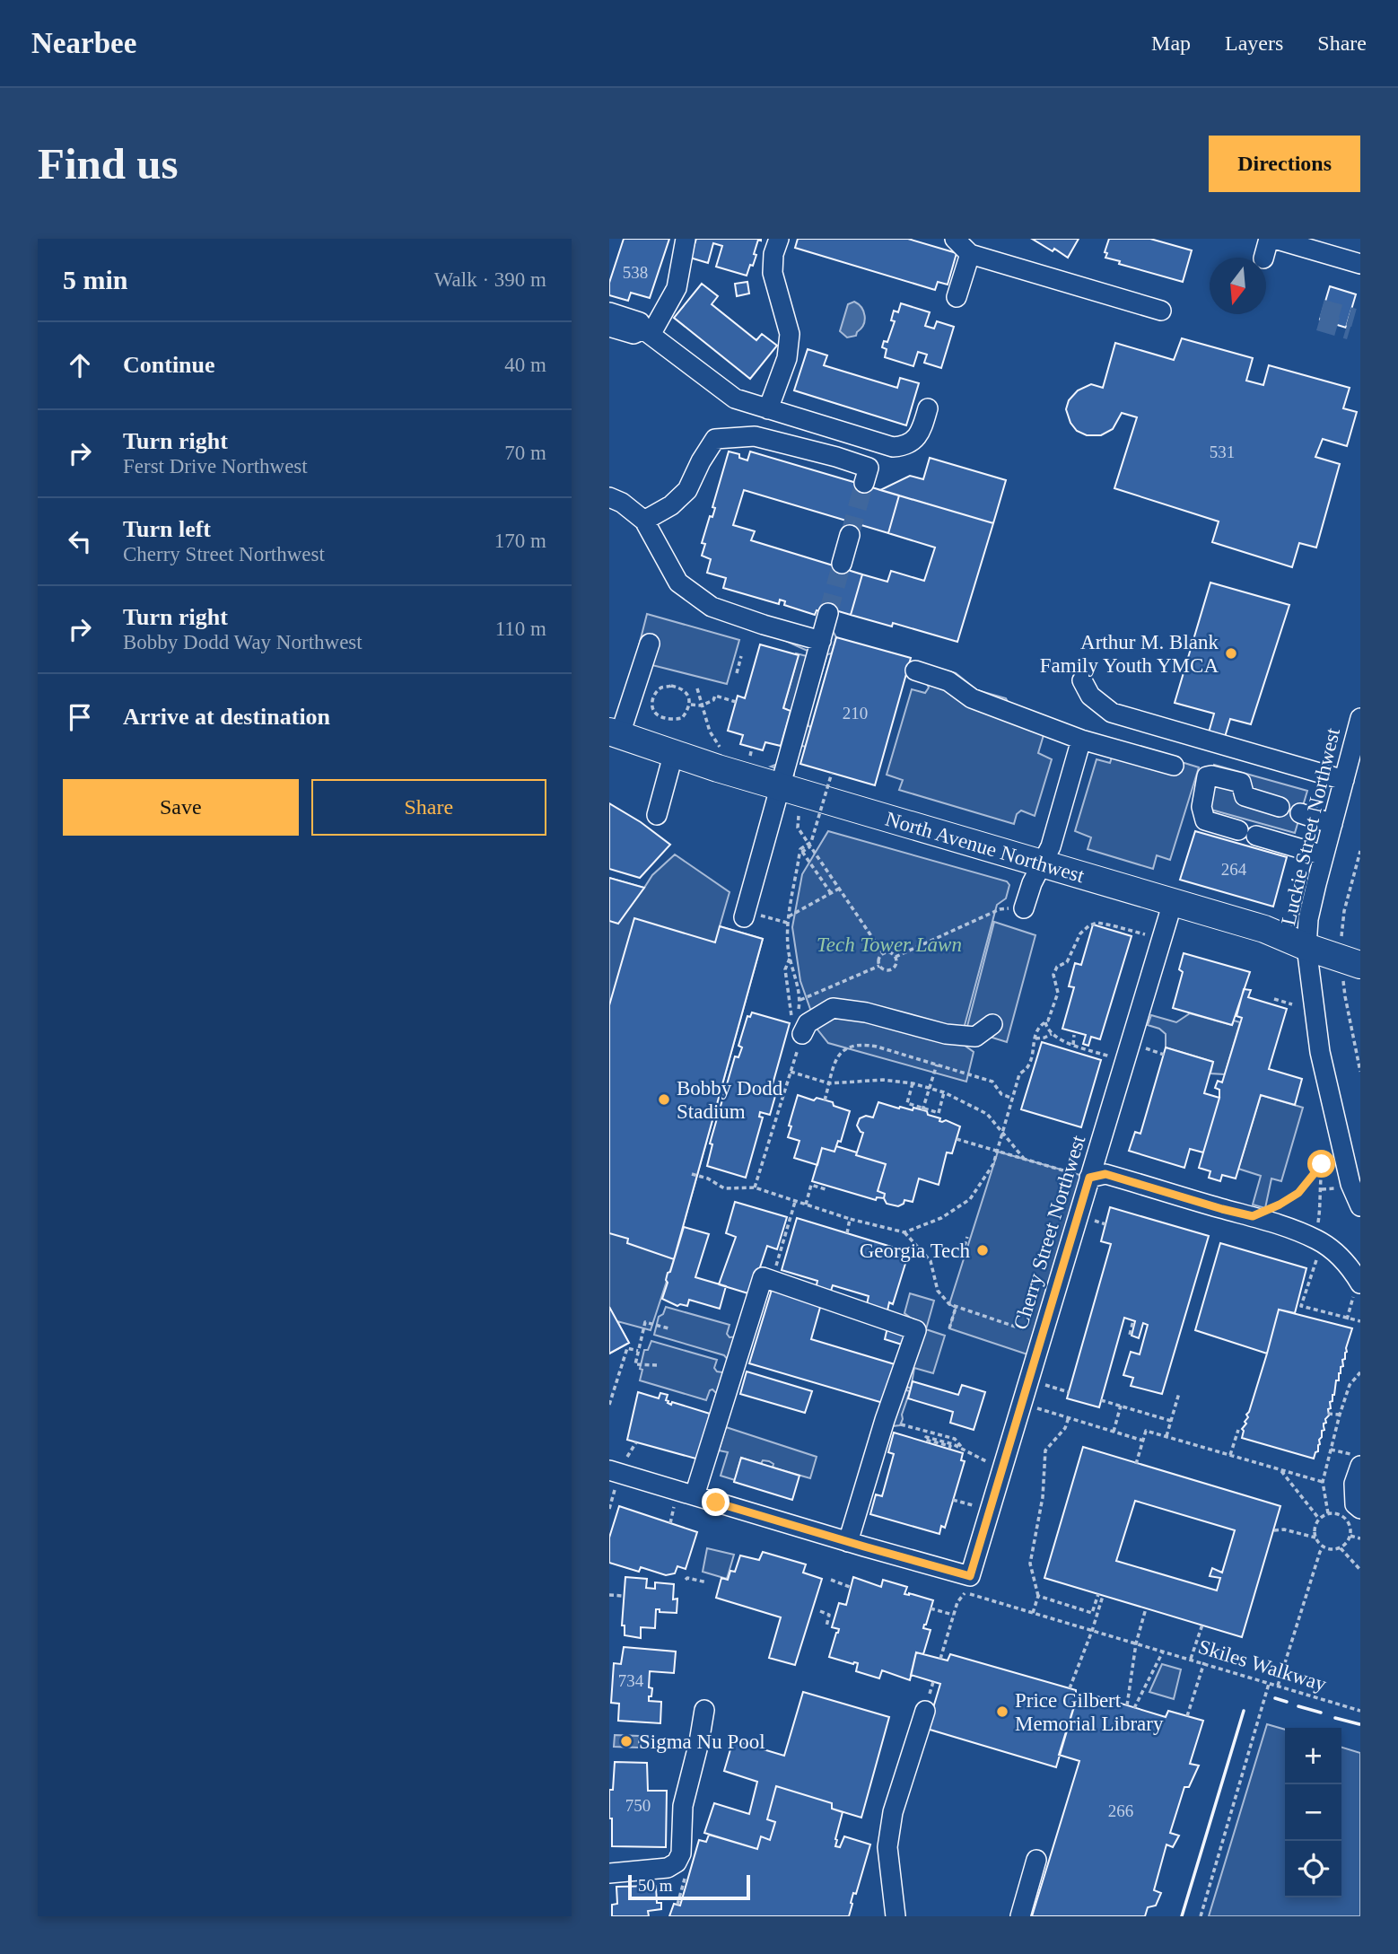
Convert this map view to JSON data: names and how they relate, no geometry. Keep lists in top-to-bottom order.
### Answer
{
  "streets": {
    "highway": ["North Avenue Northwest"],
    "street": ["Luckie Street Northwest", "Cherry Street Northwest"],
    "path": ["Skiles Walkway"]
  },
  "crossings": [
    ["Luckie Street Northwest", "North Avenue Northwest"],
    ["North Avenue Northwest", "Cherry Street Northwest"],
    ["Cherry Street Northwest", "Skiles Walkway"]
  ],
  "parks": ["Tech Tower Lawn"],
  "places": [
    "Arthur M. Blank Family Youth YMCA",
    "Bobby Dodd Stadium",
    "Georgia Tech",
    "Price Gilbert Memorial Library",
    "Sigma Nu Pool"
  ],
  "house_numbers": [
    "538",
    "531",
    "210",
    "264",
    "734",
    "750",
    "266"
  ],
  "scale_bar": "50 m",
  "north": "bottom",
  "page": {
    "header": "Nearbee",
    "nav": ["Map", "Layers", "Share"],
    "buttons": [
      "Directions",
      ["Save", "Share"]
    ],
    "title": "Find us",
    "heading": ["5 min", "Walk · 390 m"],
    "list": [
      ["Continue", "40 m"],
      ["Turn right", "Ferst Drive Northwest", "70 m"],
      ["Turn left", "Cherry Street Northwest", "170 m"],
      ["Turn right", "Bobby Dodd Way Northwest", "110 m"],
      "Arrive at destination"
    ],
    "map_buttons": ["+", "−"],
    "scale": "50 m"
  }
}
